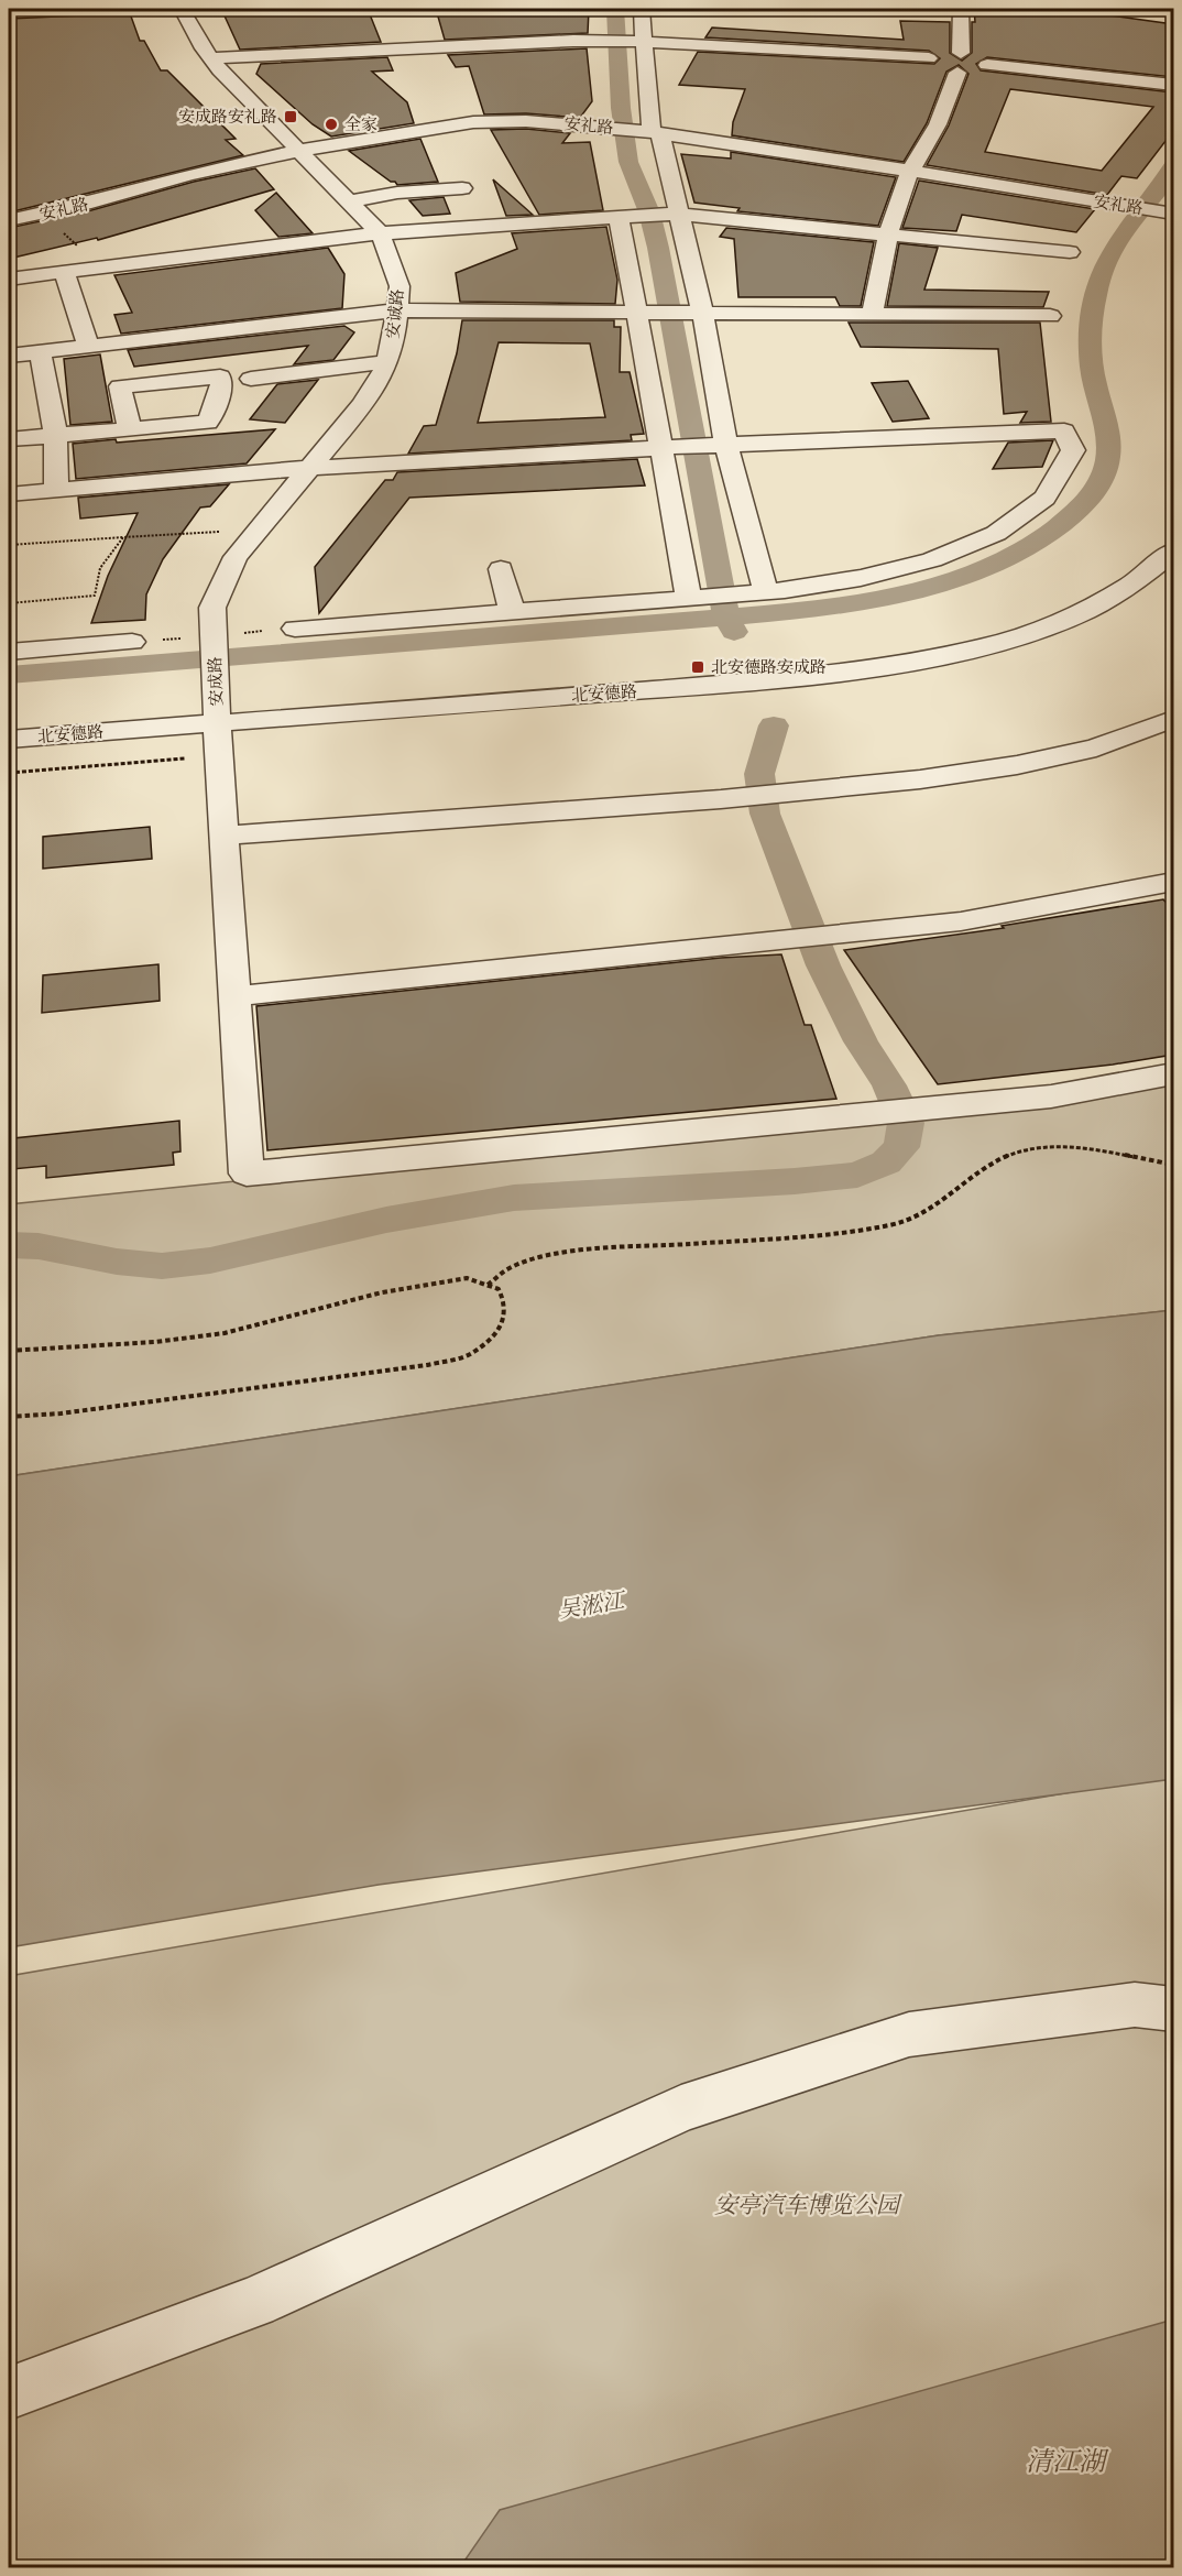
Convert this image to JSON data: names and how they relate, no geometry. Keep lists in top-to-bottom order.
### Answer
{
  "streets": {
    "street": [
      "安礼路",
      "安诚路",
      "安成路",
      "北安德路"
    ]
  },
  "crossings": [
    ["安礼路", "安诚路"],
    ["安诚路", "安成路"],
    ["安成路", "北安德路"]
  ],
  "water": ["吴淞江", "清江湖"],
  "parks": ["安亭汽车博览公园"],
  "places": {
    "transit": ["安成路安礼路", "北安德路安成路"],
    "other": ["全家"]
  }
}
